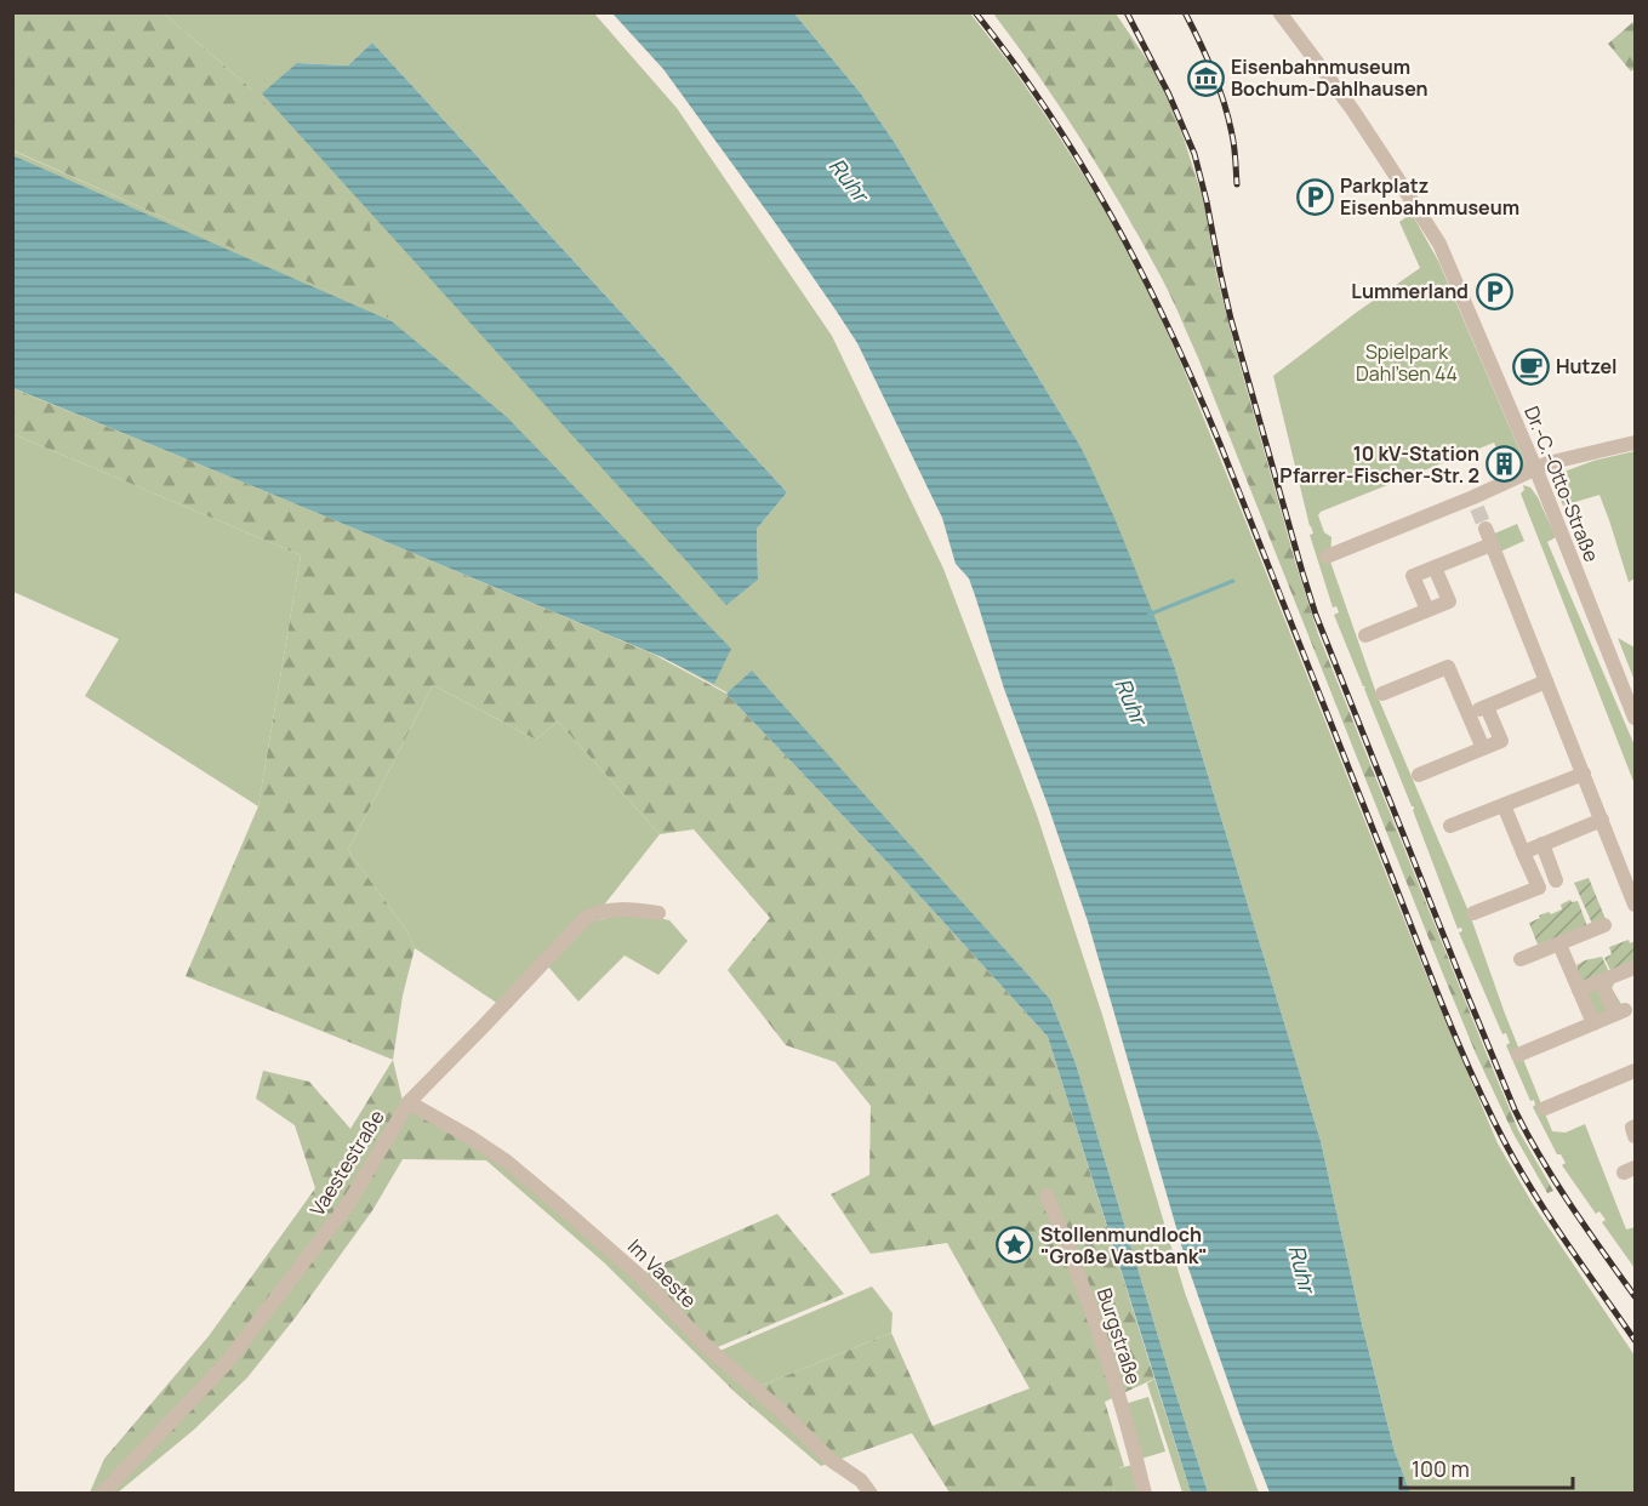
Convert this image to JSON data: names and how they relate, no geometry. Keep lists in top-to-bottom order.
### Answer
{
  "streets": {
    "street": [
      "Dr.-C.-Otto-Straße",
      "Vaestestraße",
      "Im Vaeste",
      "Burgstraße"
    ]
  },
  "crossings": [
    ["Vaestestraße", "Im Vaeste"]
  ],
  "water": ["Ruhr"],
  "parks": ["Spielpark Dahl’sen 44"],
  "places": {
    "museum": ["Eisenbahnmuseum Bochum-Dahlhausen"],
    "parking": ["Parkplatz Eisenbahnmuseum", "Lummerland"],
    "cafe": ["Hutzel"],
    "building": ["10 kV-Station Pfarrer-Fischer-Str. 2"],
    "place": ["Stollenmundloch \"Große Vastbank\""]
  },
  "scale_bar": "100 m"
}
